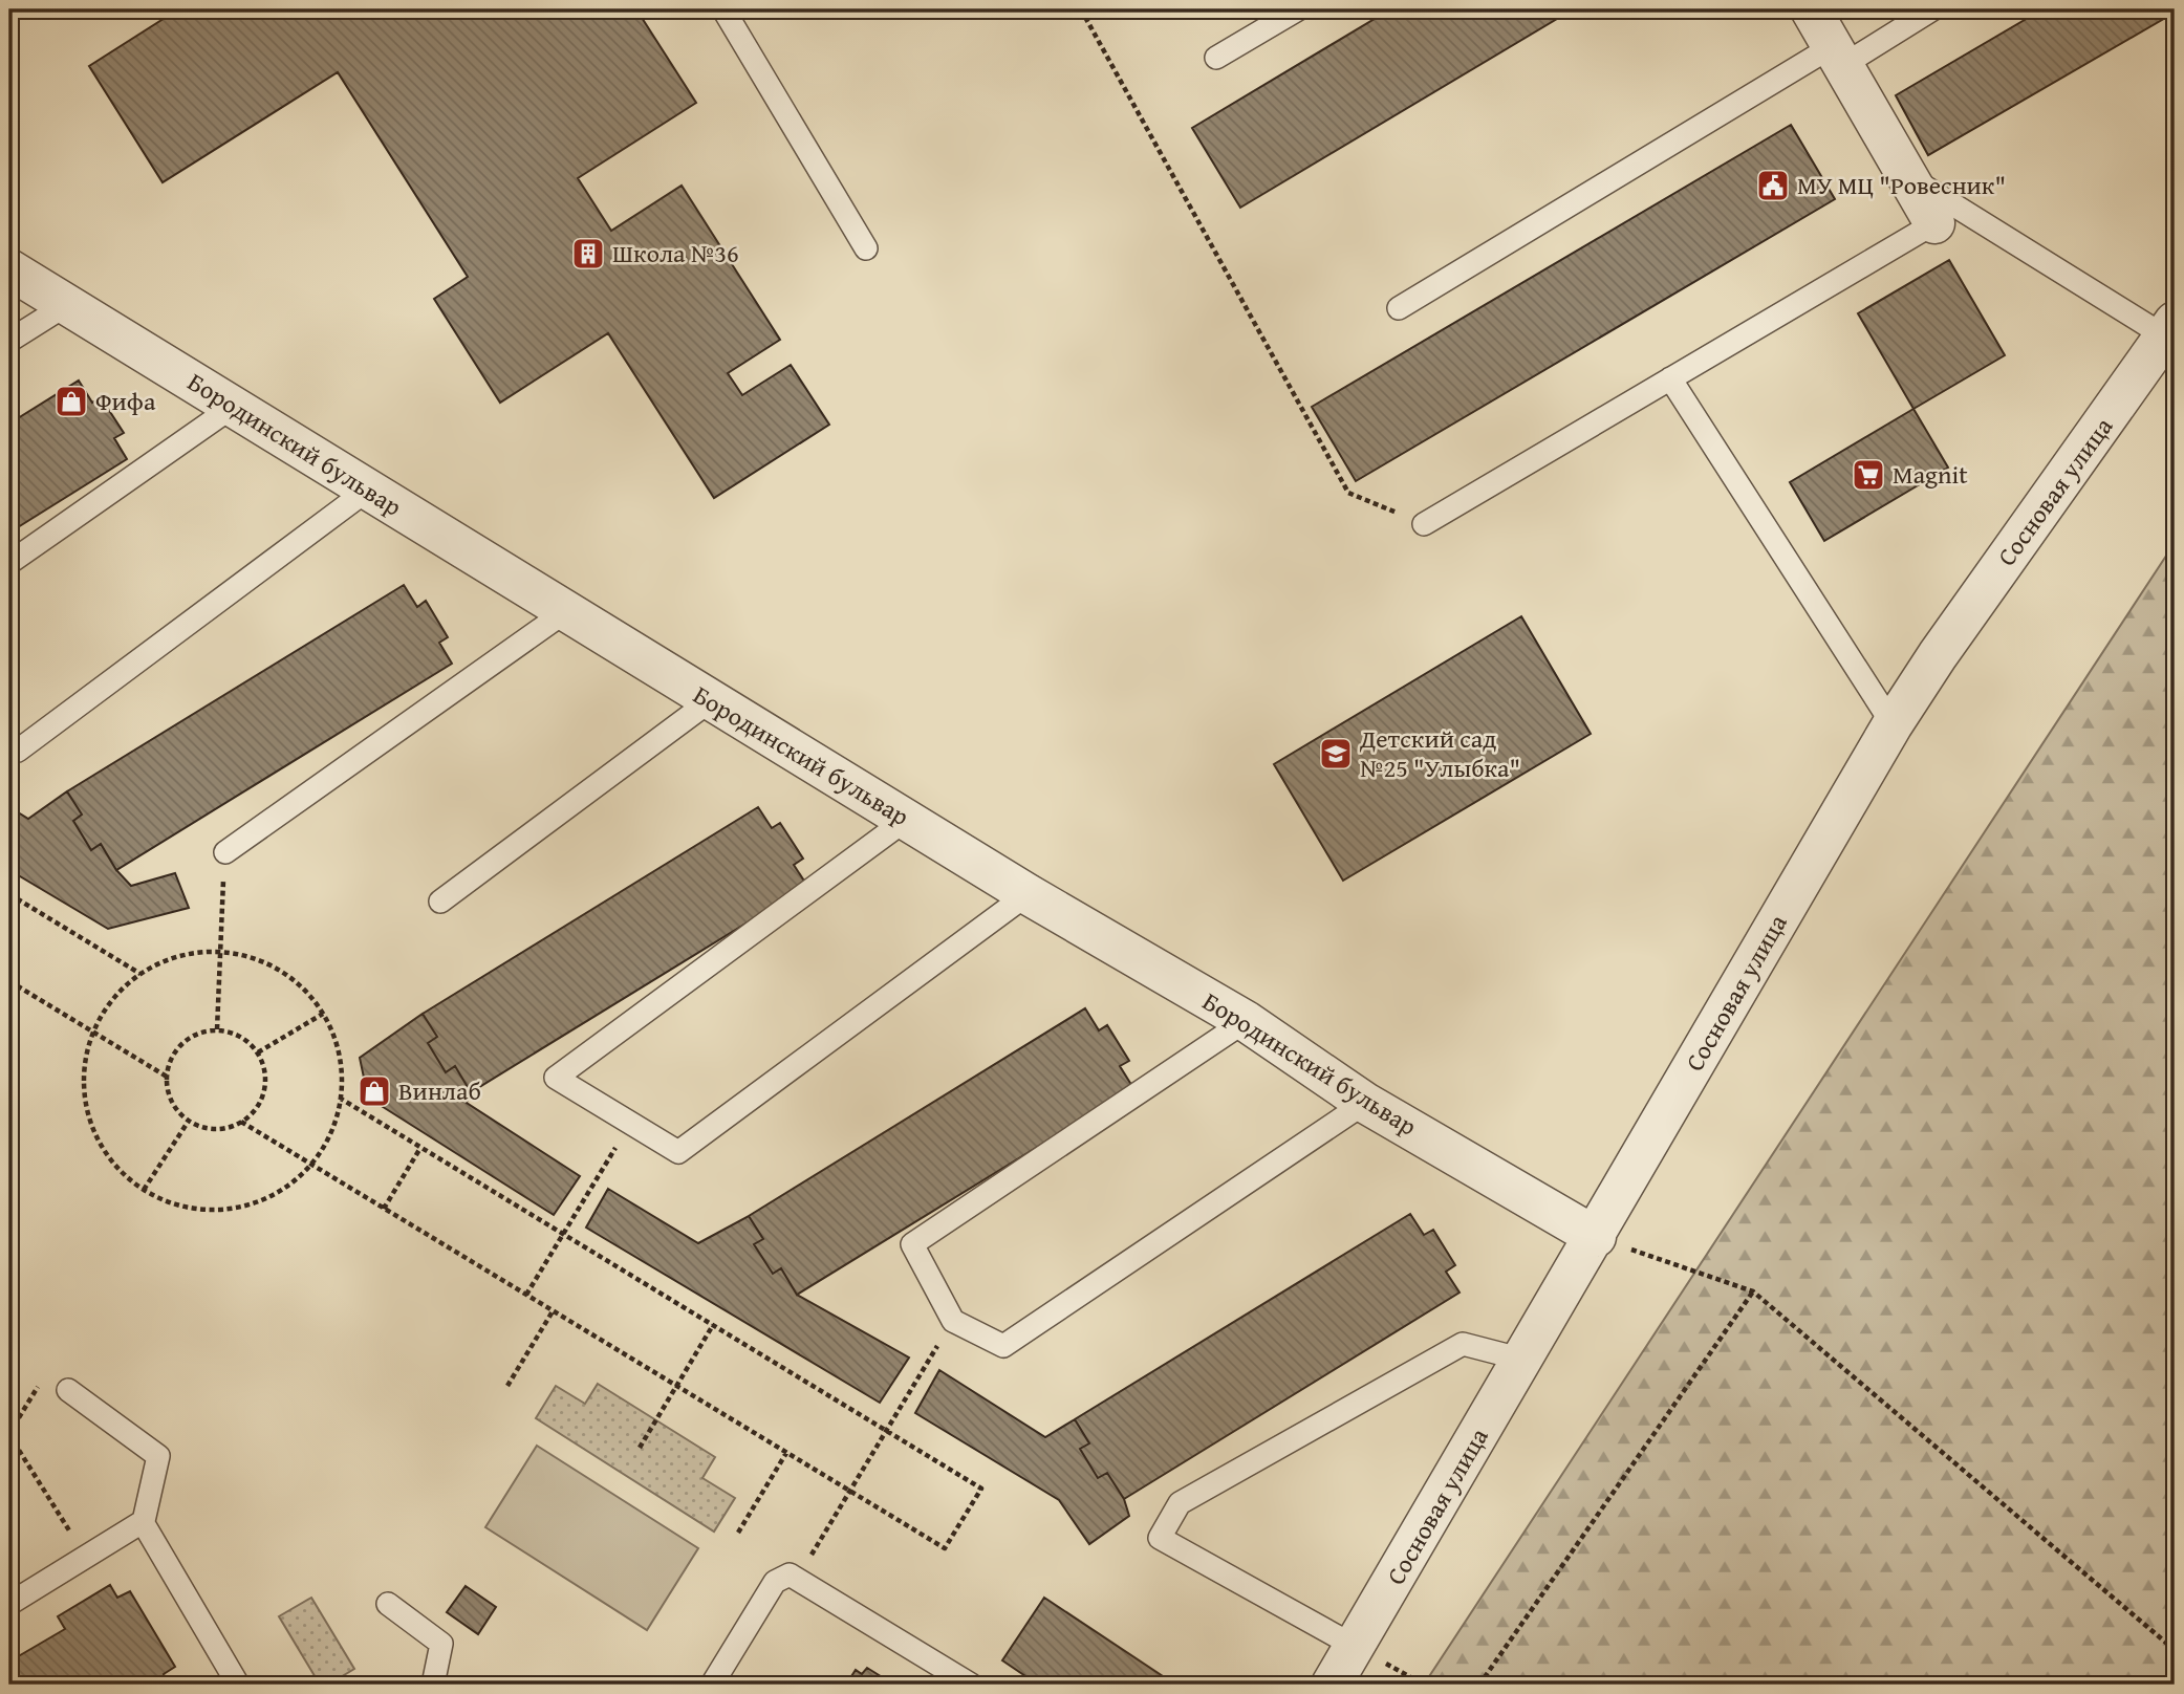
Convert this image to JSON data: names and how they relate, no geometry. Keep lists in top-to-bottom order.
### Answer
{
  "streets": {
    "street": ["Бородинский бульвар", "Сосновая улица"]
  },
  "crossings": [
    ["Бородинский бульвар", "Сосновая улица"]
  ],
  "places": {
    "public building": ["МУ МЦ \"Ровесник\""],
    "building": ["Школа №36"],
    "shop": ["Фифа", "Винлаб"],
    "supermarket": ["Magnit"],
    "school or university": ["Детский сад №25 \"Улыбка\""]
  }
}
